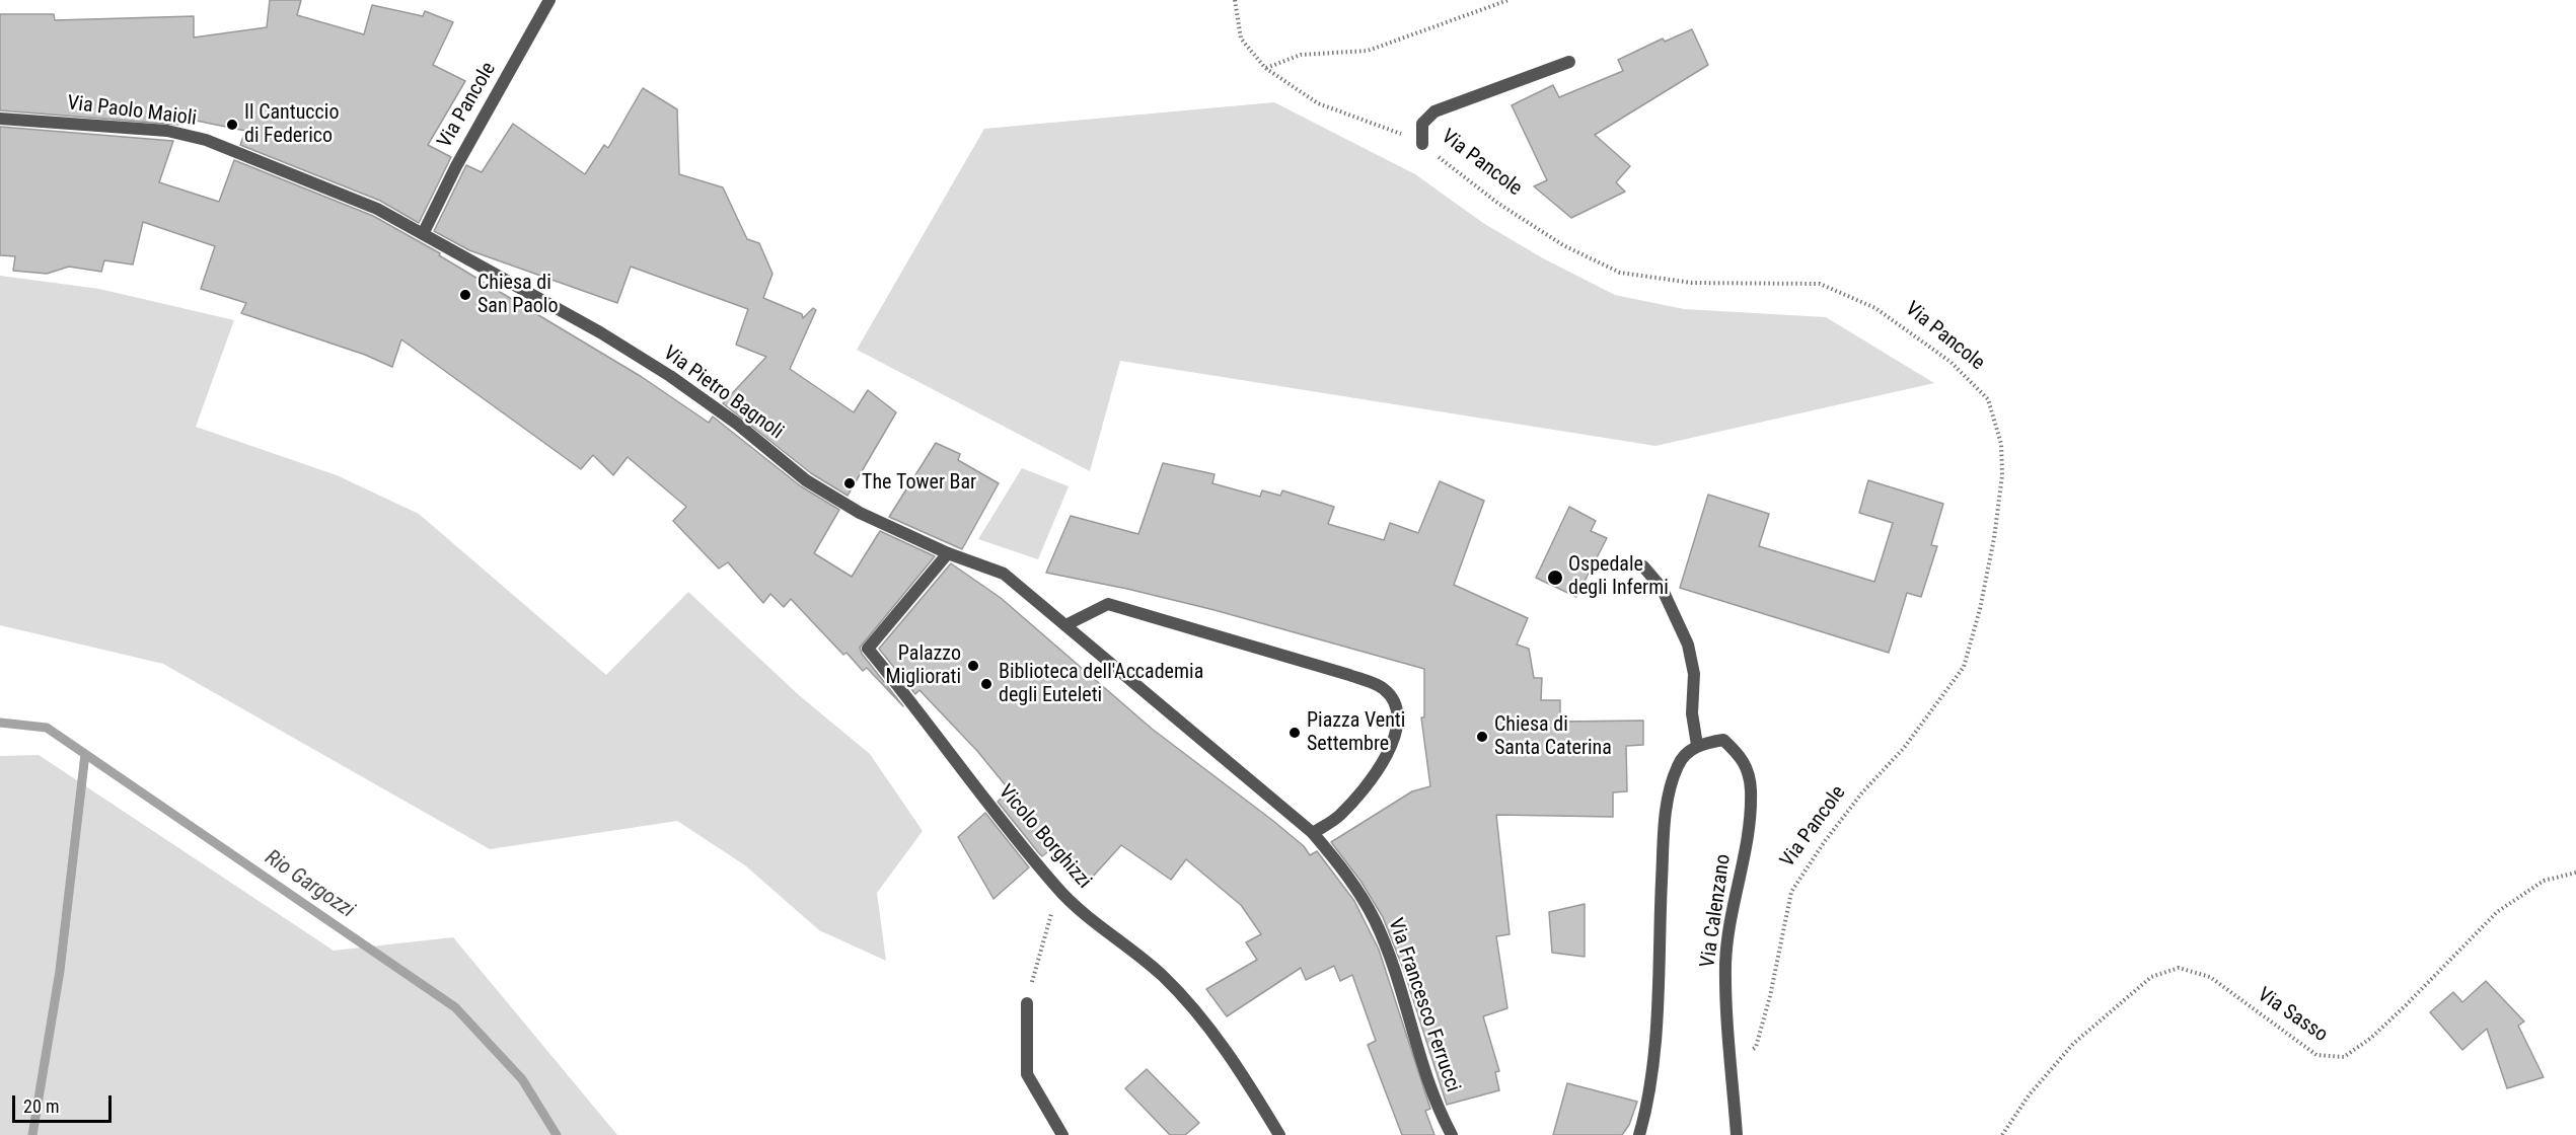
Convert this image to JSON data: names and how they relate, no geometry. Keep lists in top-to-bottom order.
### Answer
{
  "streets": {
    "street": [
      "Via Pancole",
      "Via Paolo Maioli",
      "Via Pietro Bagnoli",
      "Vicolo Borghizzi",
      "Via Calenzano",
      "Via Francesco Ferrucci"
    ],
    "path": ["Via Sasso"]
  },
  "crossings": [
    ["Via Pancole", "Via Paolo Maioli"],
    ["Via Pancole", "Via Pietro Bagnoli"],
    ["Via Pancole", "Via Calenzano"],
    ["Via Paolo Maioli", "Via Pietro Bagnoli"],
    ["Via Pietro Bagnoli", "Vicolo Borghizzi"],
    ["Via Pietro Bagnoli", "Via Francesco Ferrucci"]
  ],
  "water": ["Rio Gargozzi"],
  "places": [
    "Il Cantuccio di Federico",
    "Chiesa di San Paolo",
    "The Tower Bar",
    "Ospedale degli Infermi",
    "Palazzo Migliorati",
    "Biblioteca dell'Accademia degli Euteleti",
    "Piazza Venti Settembre",
    "Chiesa di Santa Caterina"
  ],
  "scale_bar": "20 m"
}
